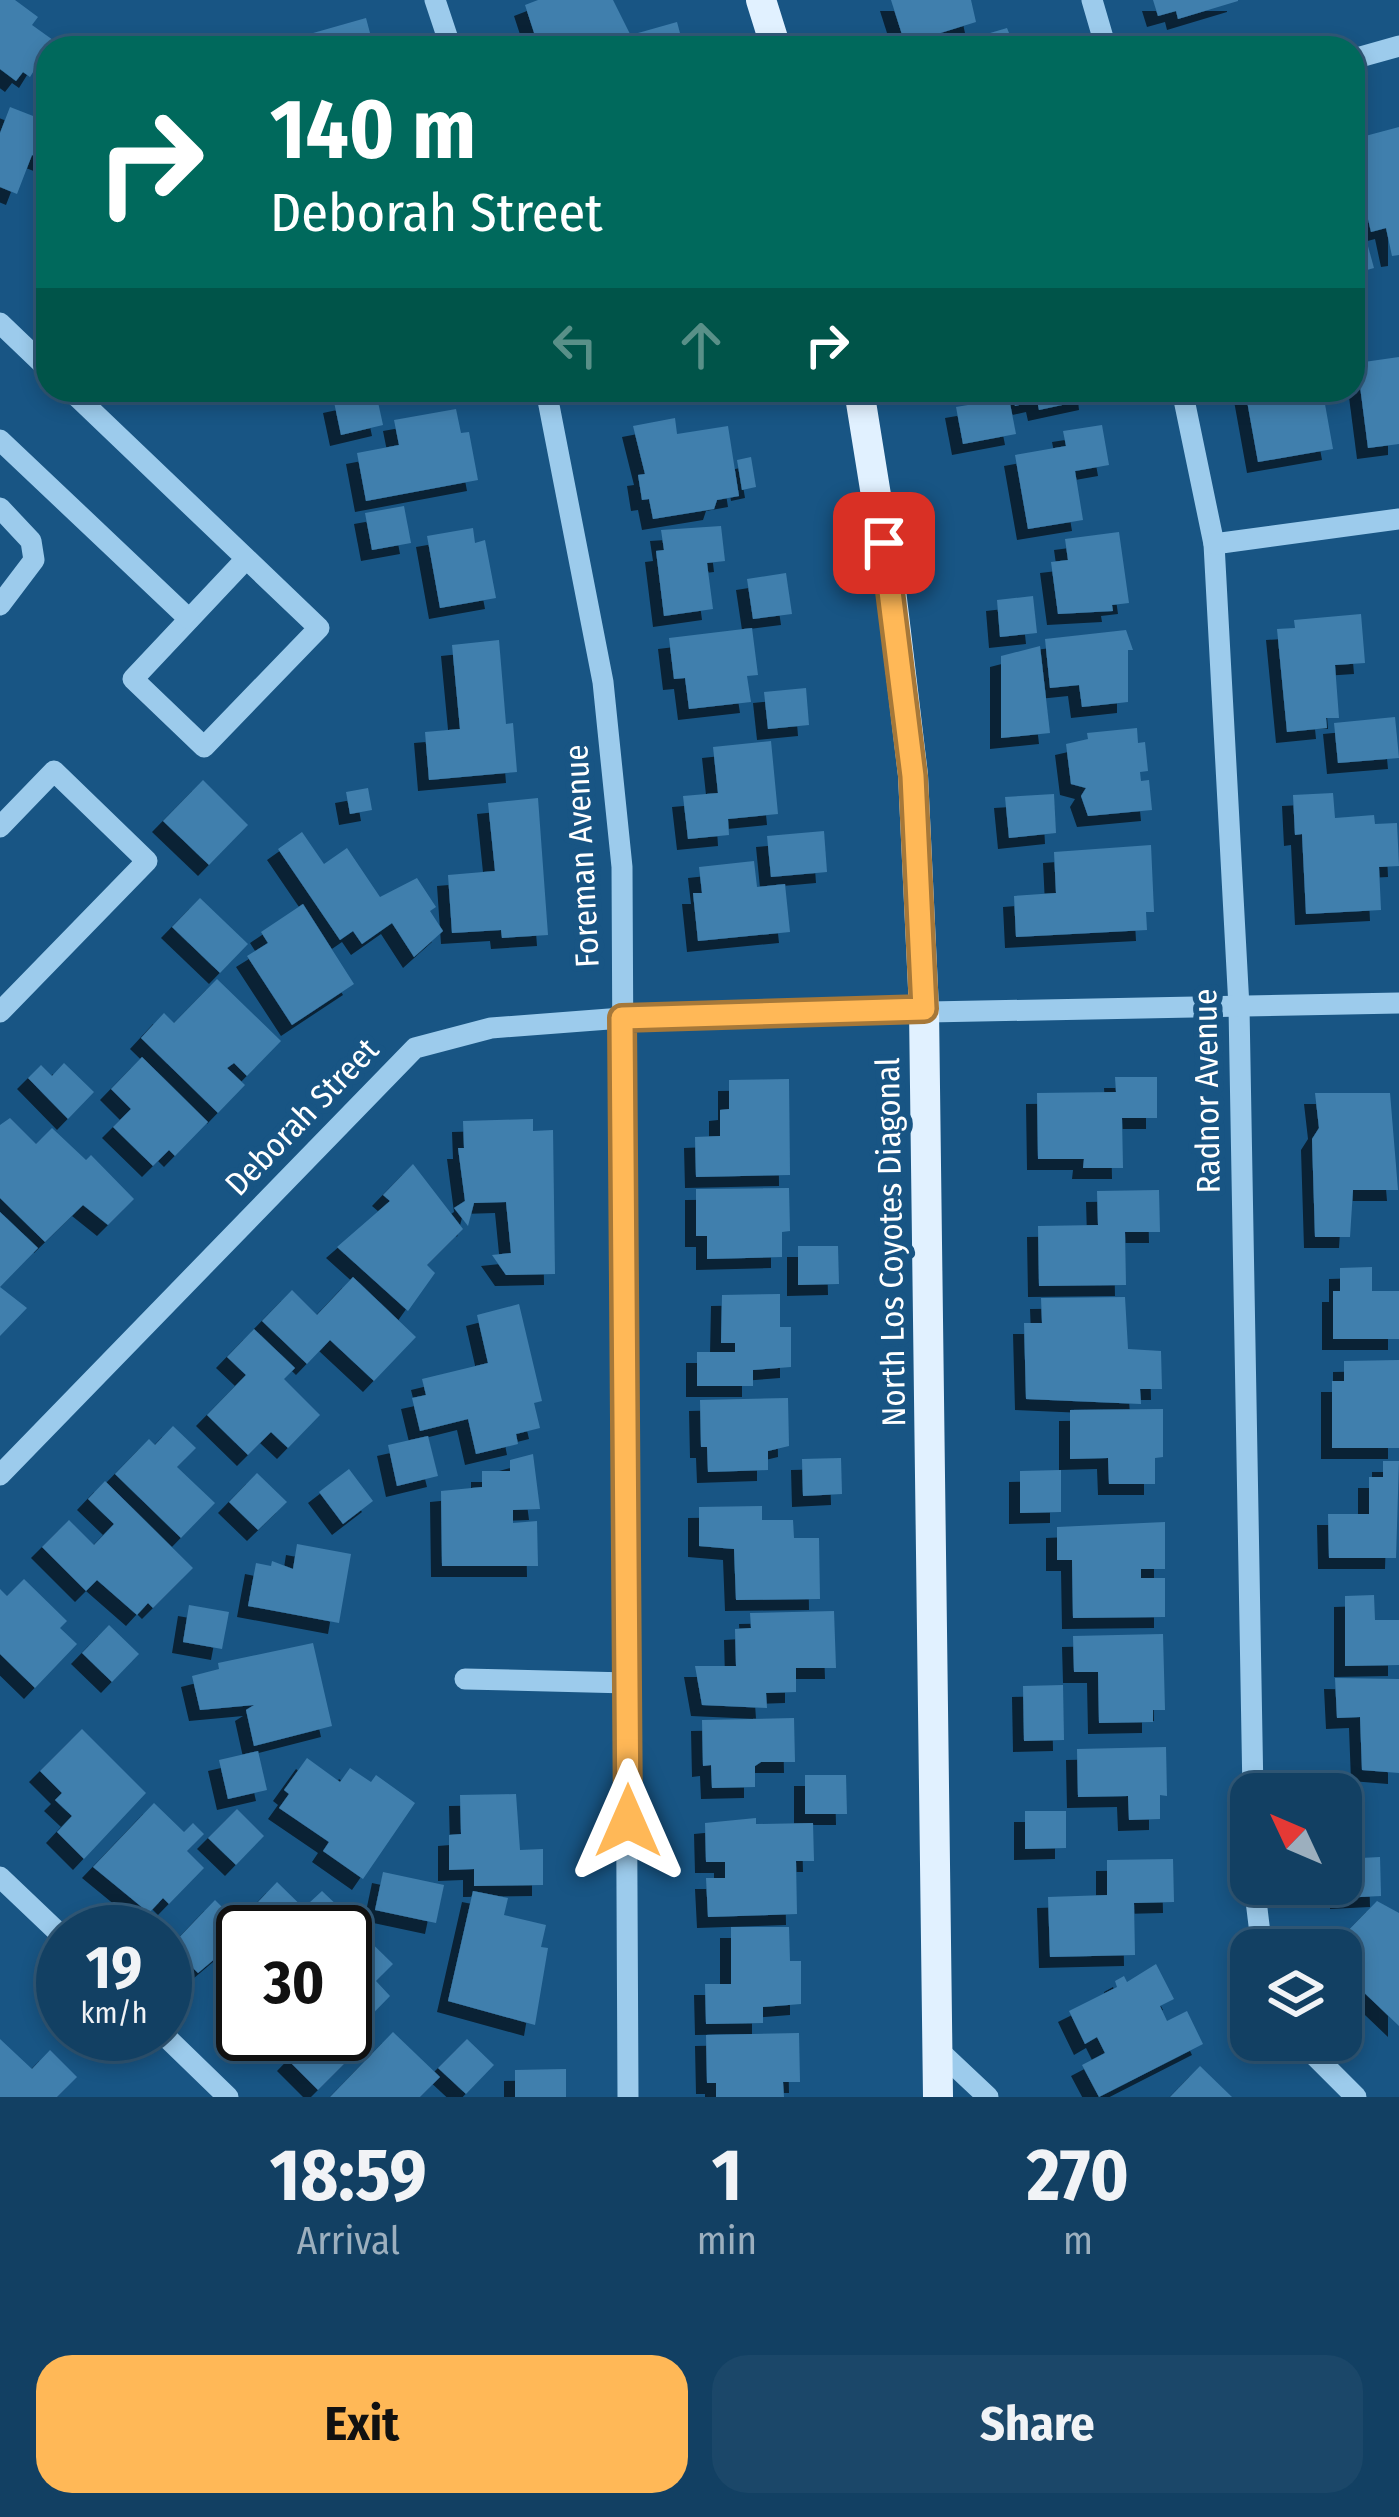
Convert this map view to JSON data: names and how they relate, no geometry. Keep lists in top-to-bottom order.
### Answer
{
  "streets": {
    "main road": ["North Los Coyotes Diagonal"],
    "street": ["Foreman Avenue", "Radnor Avenue", "Deborah Street"]
  },
  "crossings": [
    ["Foreman Avenue", "Deborah Street"],
    ["Radnor Avenue", "Deborah Street"],
    ["Deborah Street", "North Los Coyotes Diagonal"]
  ],
  "north": "top left",
  "page": {
    "turn": ["140 m", "Deborah Street"],
    "speed": "19 km/h",
    "limit": "30",
    "eta": [
      "18:59",
      "Arrival",
      "1",
      "min",
      "270",
      "m"
    ],
    "buttons": ["Exit", "Share"]
  }
}
